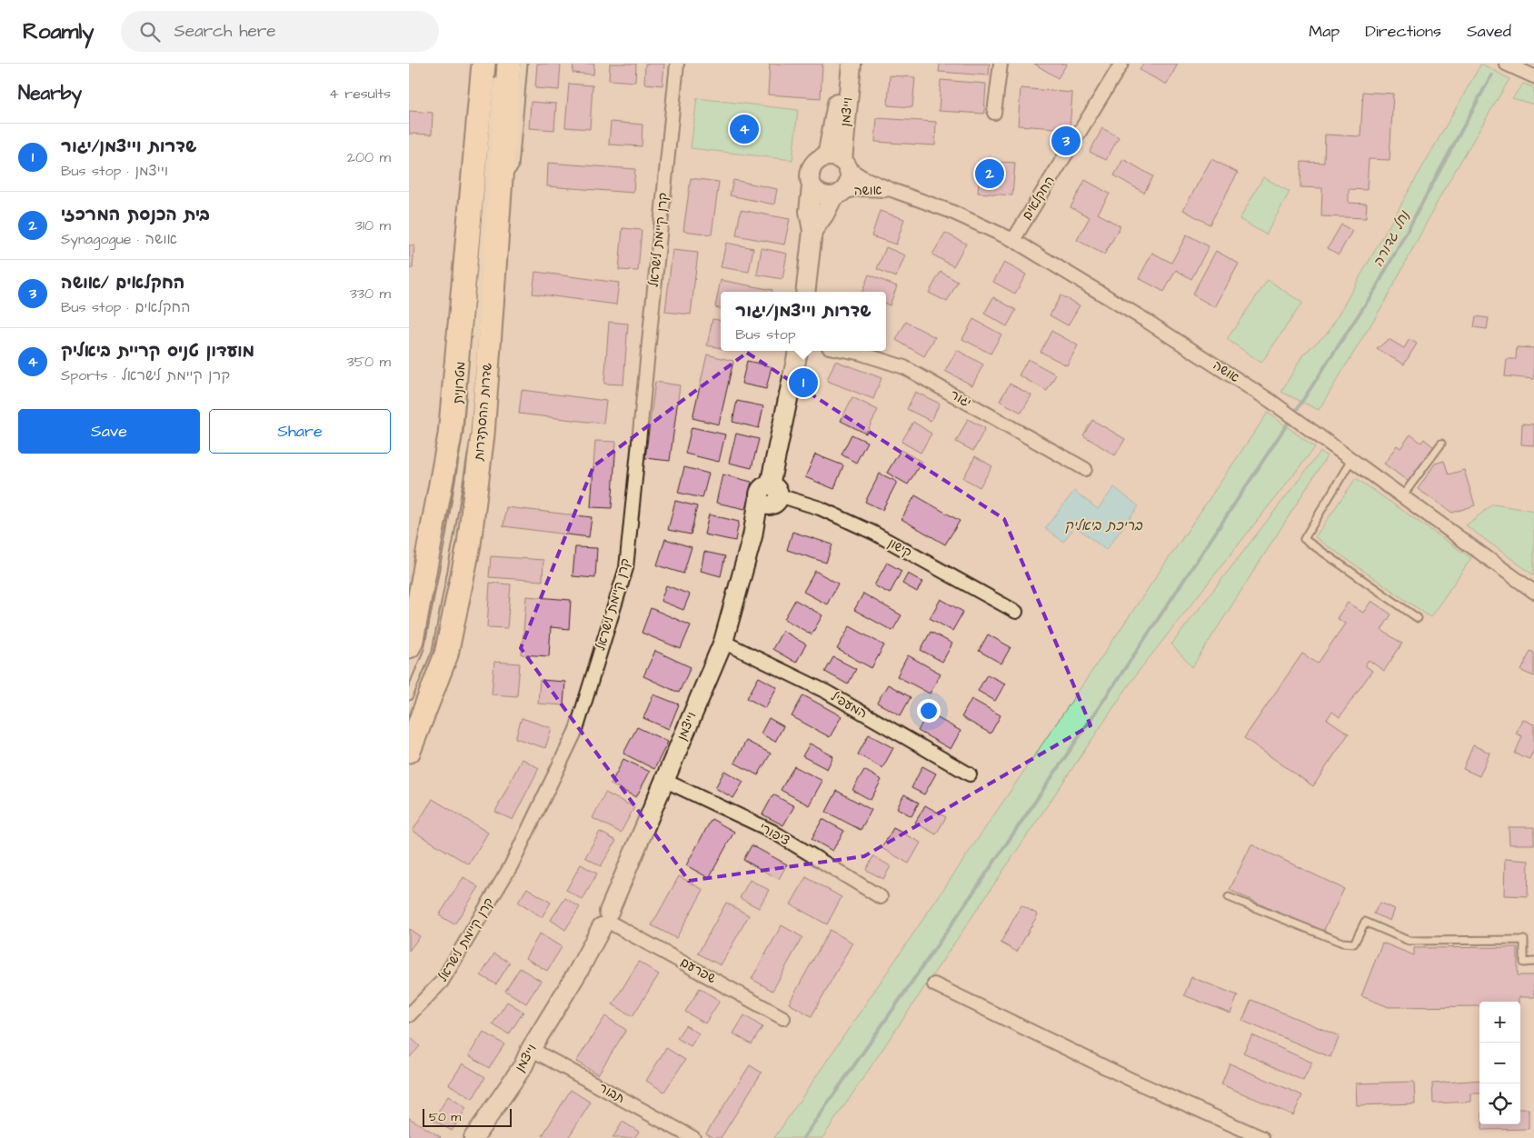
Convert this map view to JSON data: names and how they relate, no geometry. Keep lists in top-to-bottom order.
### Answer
{
  "streets": {
    "highway": ["שדרות ההסתדרות"],
    "street": [
      "וייצמן",
      "אושה",
      "החקלאים",
      "קרן קיימת לישראל",
      "יגור",
      "קישון",
      "המעפיל",
      "ציפורי",
      "שפרעם",
      "תבור"
    ],
    "lane": ["מטרונית"]
  },
  "crossings": [
    ["וייצמן", "אושה"],
    ["וייצמן", "קישון"],
    ["וייצמן", "המעפיל"],
    ["וייצמן", "ציפורי"],
    ["וייצמן", "שפרעם"],
    ["וייצמן", "תבור"],
    ["אושה", "החקלאים"],
    ["מטרונית", "שדרות ההסתדרות"]
  ],
  "water": ["נחל גדורה", "בריכת ביאליק"],
  "scale_bar": "50 m",
  "page": {
    "header": "Roamly",
    "search": "Search here",
    "nav": ["Map", "Directions", "Saved"],
    "heading": ["Nearby", "4 results"],
    "pins": [
      "4",
      "3",
      "2",
      "1"
    ],
    "list": [
      {
        "mark": "1",
        "name": "שדרות וייצמן/יגור",
        "note": "Bus stop · וייצמן",
        "value": "200 m"
      },
      {
        "mark": "2",
        "name": "בית הכנסת המרכזי",
        "note": "Synagogue · אושה",
        "value": "310 m"
      },
      {
        "mark": "3",
        "name": "החקלאים /אושה",
        "note": "Bus stop · החקלאים",
        "value": "330 m"
      },
      {
        "mark": "4",
        "name": "מועדון טניס קריית ביאליק",
        "note": "Sports · קרן קיימת לישראל",
        "value": "350 m"
      }
    ],
    "popup": ["שדרות וייצמן/יגור", "Bus stop"],
    "buttons": ["Save", "Share"],
    "map_buttons": ["+", "−"],
    "scale": "50 m"
  }
}
